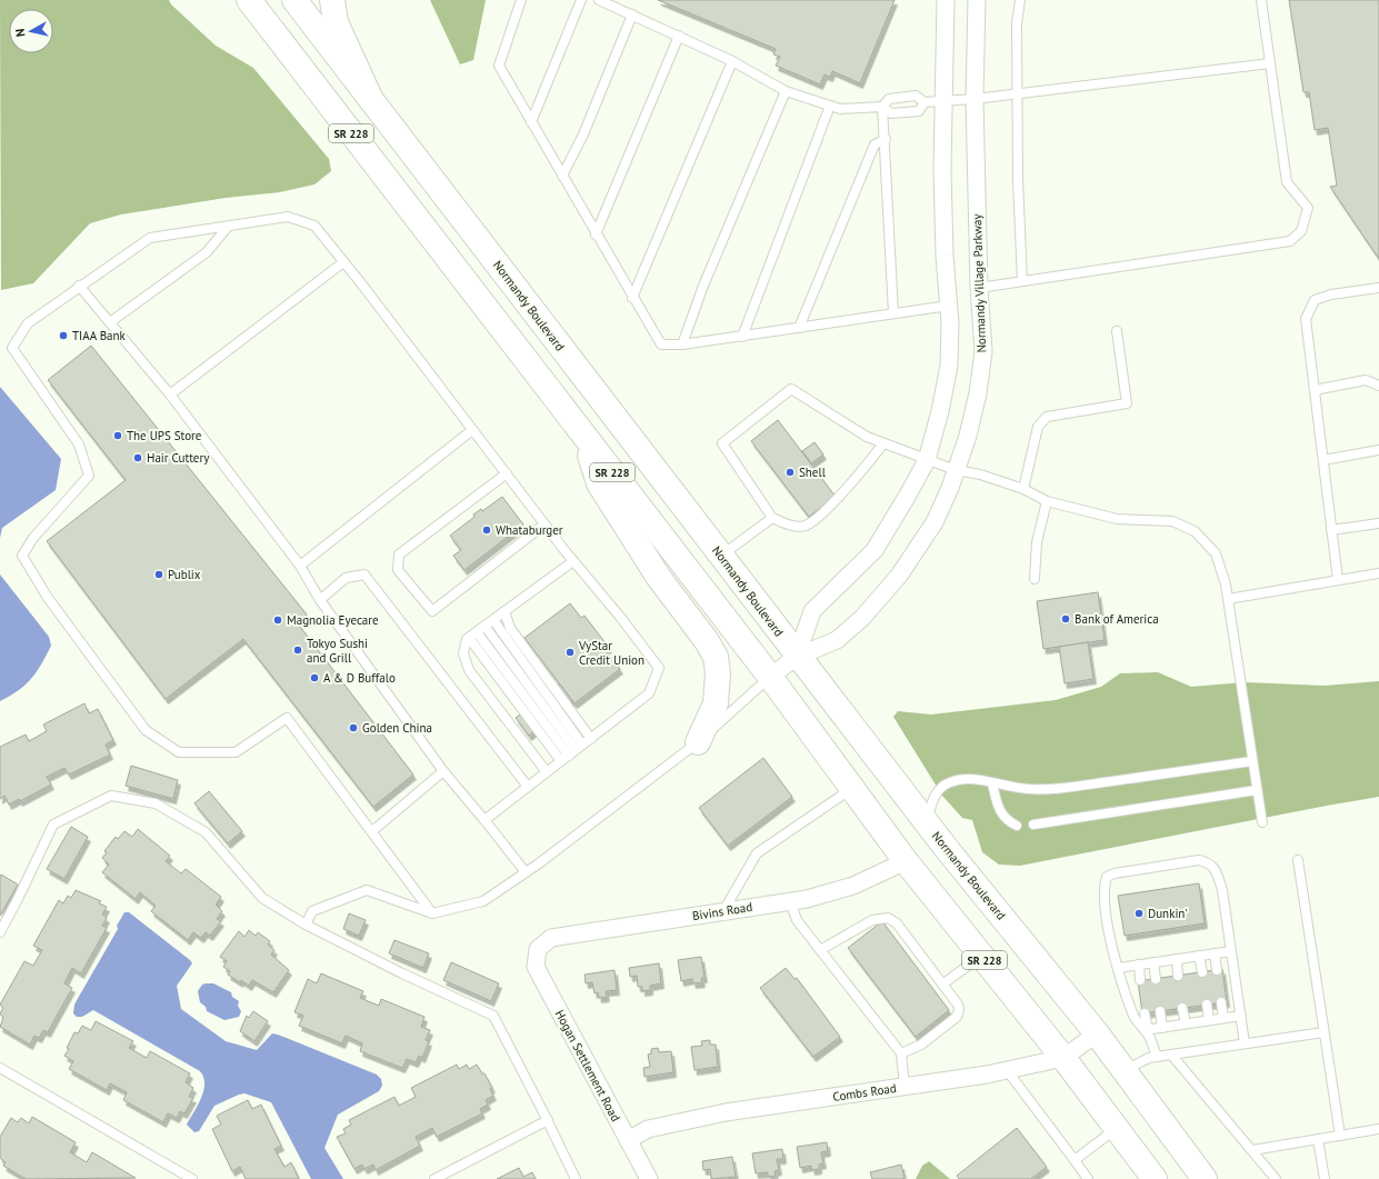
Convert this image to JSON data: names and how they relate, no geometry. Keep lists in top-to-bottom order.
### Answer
{
  "streets": {
    "main road": ["SR 228", "Normandy Boulevard"],
    "street": [
      "Normandy Village Parkway",
      "Bivins Road",
      "Hogan Settlement Road",
      "Combs Road"
    ]
  },
  "crossings": [
    ["SR 228", "Normandy Village Parkway"],
    ["SR 228", "Bivins Road"],
    ["SR 228", "Combs Road"],
    ["Normandy Village Parkway", "Normandy Boulevard"],
    ["Normandy Boulevard", "Combs Road"],
    ["Bivins Road", "Hogan Settlement Road"],
    ["Hogan Settlement Road", "Combs Road"]
  ],
  "places": [
    "TIAA Bank",
    "The UPS Store",
    "Hair Cuttery",
    "Shell",
    "Whataburger",
    "Publix",
    "Bank of America",
    "Magnolia Eyecare",
    "Tokyo Sushi and Grill",
    "VyStar Credit Union",
    "A & D Buffalo",
    "Golden China",
    "Dunkin'"
  ],
  "north": "left"
}
